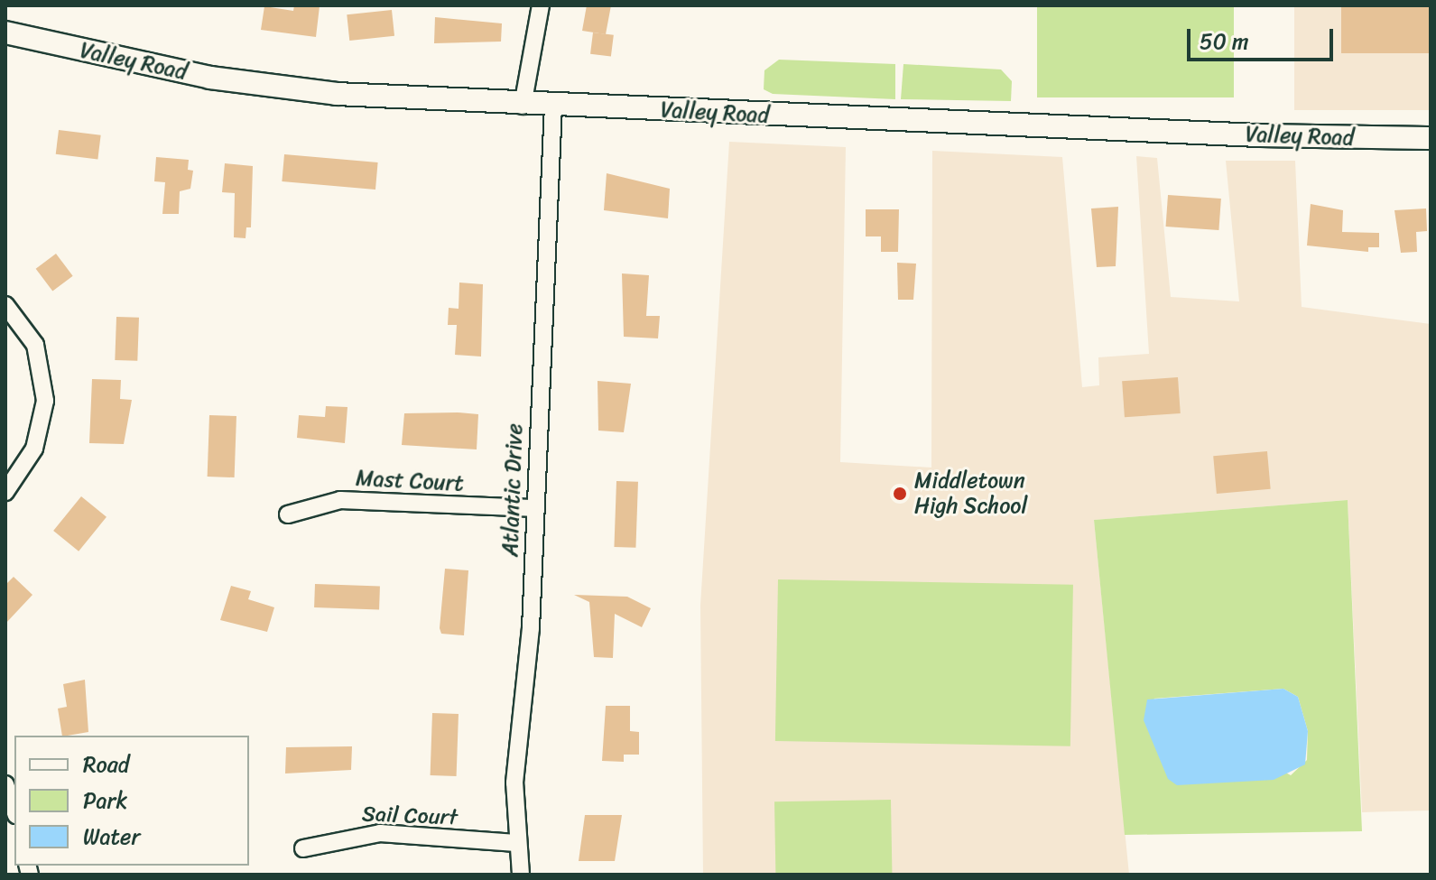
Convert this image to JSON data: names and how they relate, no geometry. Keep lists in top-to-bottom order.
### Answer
{
  "streets": {
    "main road": ["Valley Road"],
    "street": ["Mast Court", "Atlantic Drive", "Sail Court"]
  },
  "crossings": [
    ["Valley Road", "Atlantic Drive"],
    ["Mast Court", "Atlantic Drive"],
    ["Atlantic Drive", "Sail Court"]
  ],
  "places": ["Middletown High School"],
  "legend": ["Road", "Park", "Water"],
  "scale_bar": "50 m"
}
